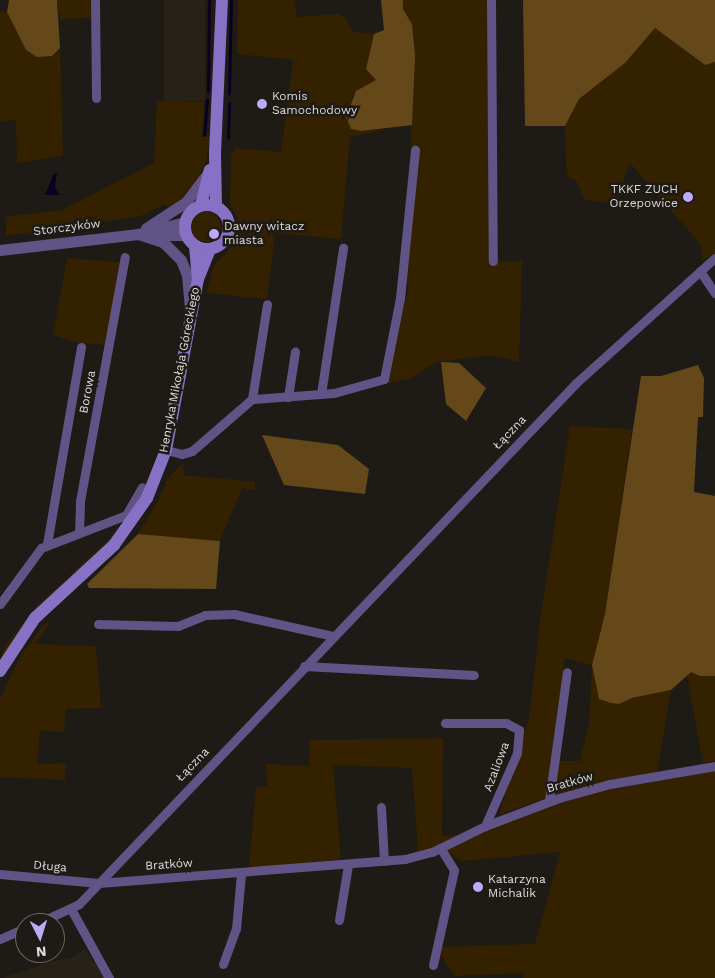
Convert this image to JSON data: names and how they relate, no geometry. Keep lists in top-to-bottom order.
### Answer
{
  "streets": {
    "main road": ["Henryka Mikołaja Góreckiego"],
    "street": [
      "Storczyków",
      "Borowa",
      "Łączna",
      "Azaliowa",
      "Bratków",
      "Długa"
    ]
  },
  "crossings": [
    ["Storczyków", "Henryka Mikołaja Góreckiego"],
    ["Łączna", "Bratków"],
    ["Łączna", "Długa"],
    ["Azaliowa", "Bratków"],
    ["Bratków", "Długa"]
  ],
  "places": [
    "Komis Samochodowy",
    "TKKF ZUCH Orzepowice",
    "Dawny witacz miasta",
    "Katarzyna Michalik"
  ],
  "north": "bottom"
}
